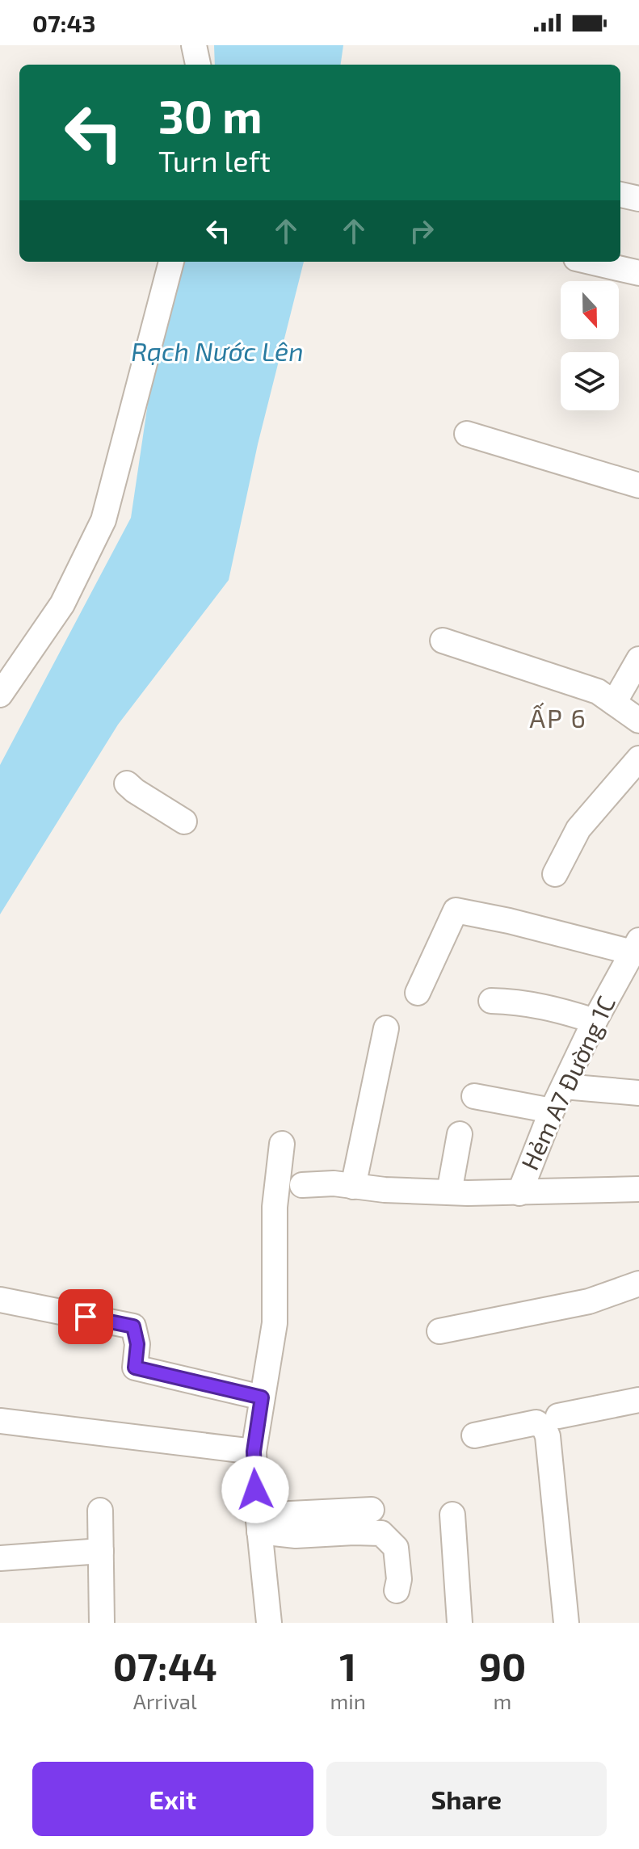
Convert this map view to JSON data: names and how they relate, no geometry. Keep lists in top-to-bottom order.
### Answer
{
  "streets": {
    "street": ["Hẻm A7 Đường 1C"]
  },
  "districts": ["ẤP 6"],
  "water": ["Rạch Nước Lên"],
  "north": "bottom",
  "page": {
    "status": "07:43",
    "turn": ["30 m", "Turn left"],
    "eta": [
      "07:44",
      "Arrival",
      "1",
      "min",
      "90",
      "m"
    ],
    "buttons": ["Exit", "Share"]
  }
}
